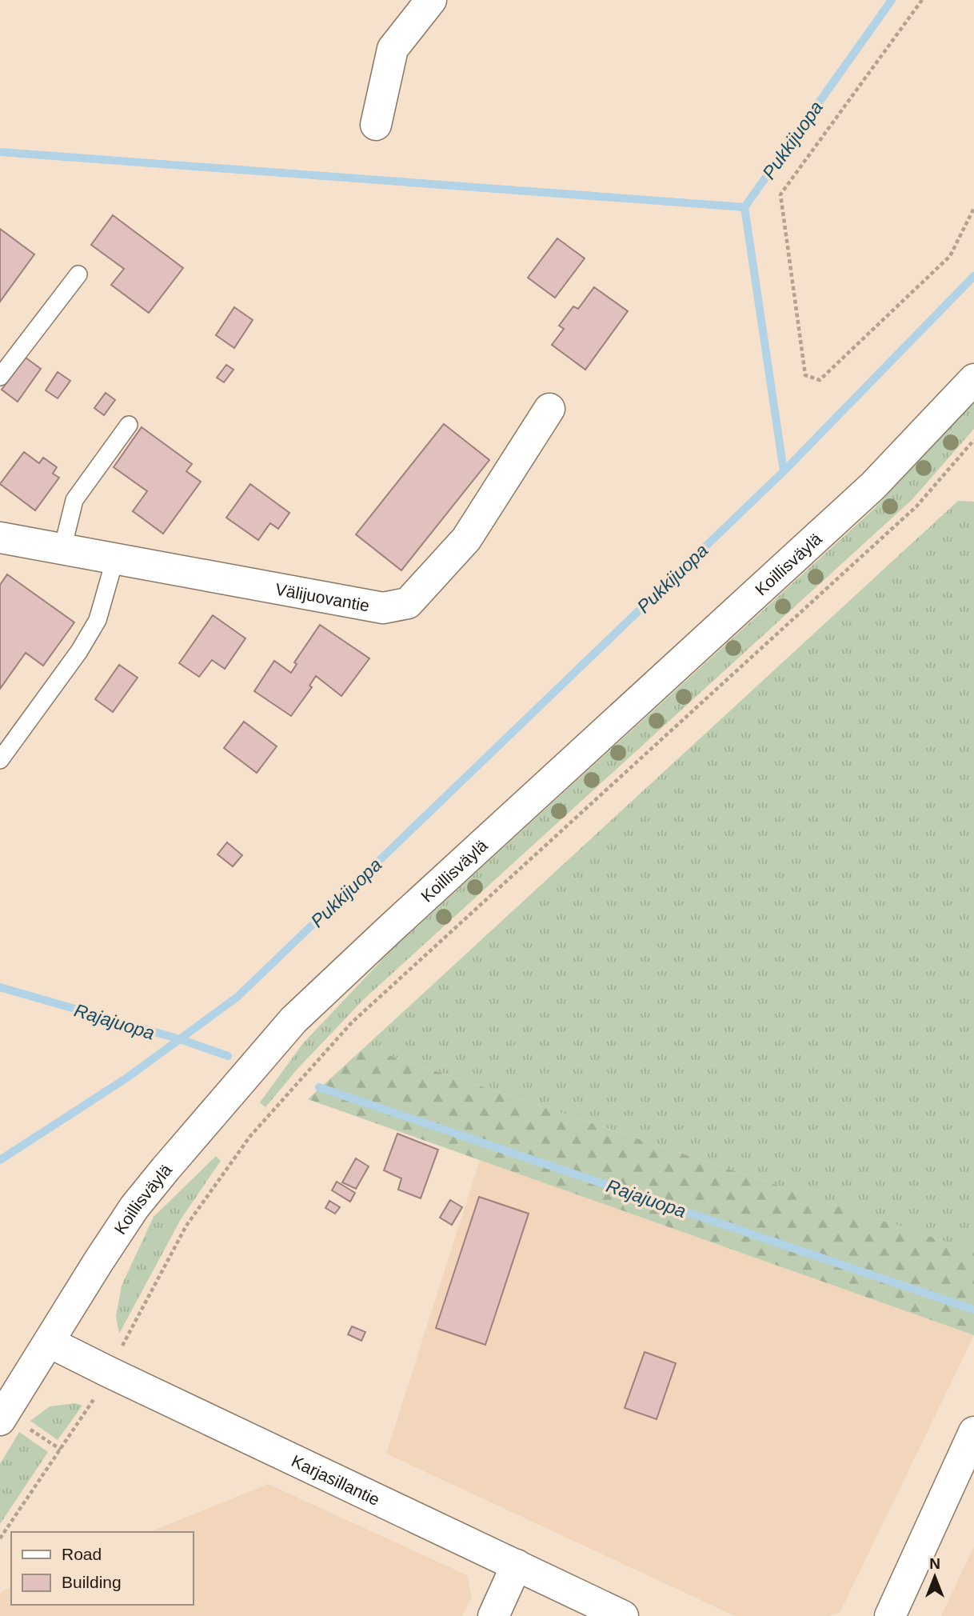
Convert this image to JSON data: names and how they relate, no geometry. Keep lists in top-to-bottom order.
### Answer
{
  "streets": {
    "street": ["Koillisväylä", "Välijuovantie", "Karjasillantie"]
  },
  "crossings": [
    ["Koillisväylä", "Karjasillantie"]
  ],
  "water": ["Pukkijuopa", "Rajajuopa"],
  "legend": ["Road", "Building"],
  "north": "top"
}
